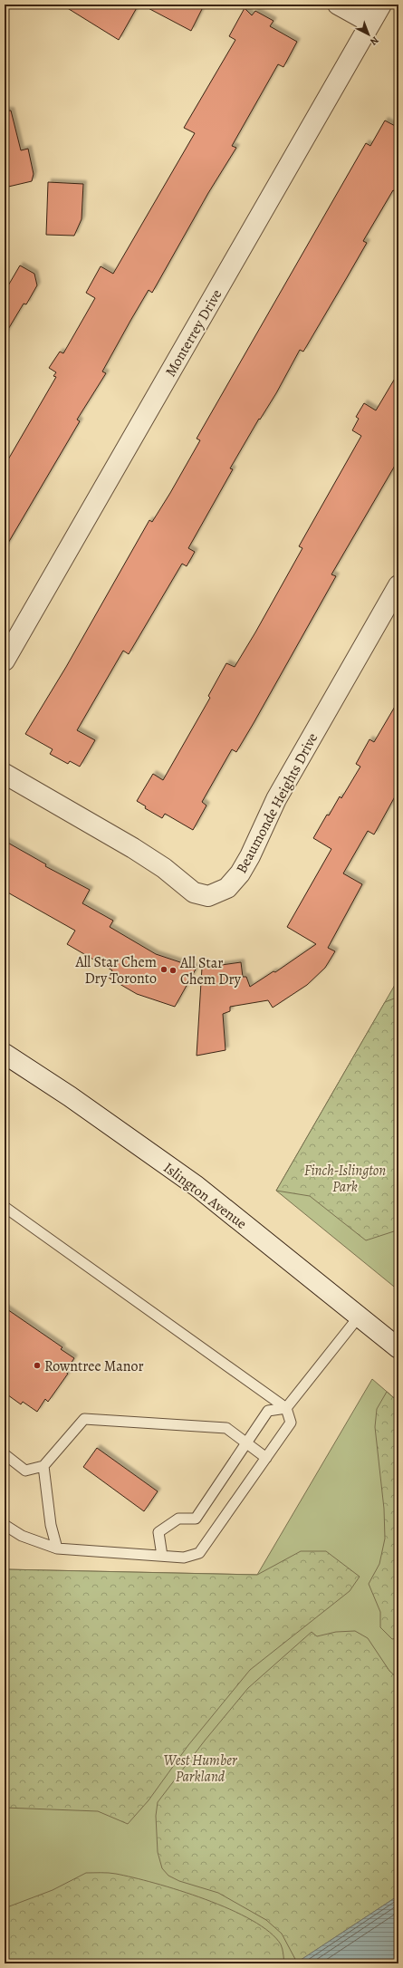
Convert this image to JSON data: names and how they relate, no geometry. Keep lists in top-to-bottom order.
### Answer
{
  "streets": {
    "street": ["Monterrey Drive", "Beaumonde Heights Drive", "Islington Avenue"]
  },
  "parks": ["Finch-Islington Park", "West Humber Parkland"],
  "places": ["All Star Chem Dry Toronto", "All Star Chem Dry", "Rowntree Manor"],
  "north": "bottom right"
}
